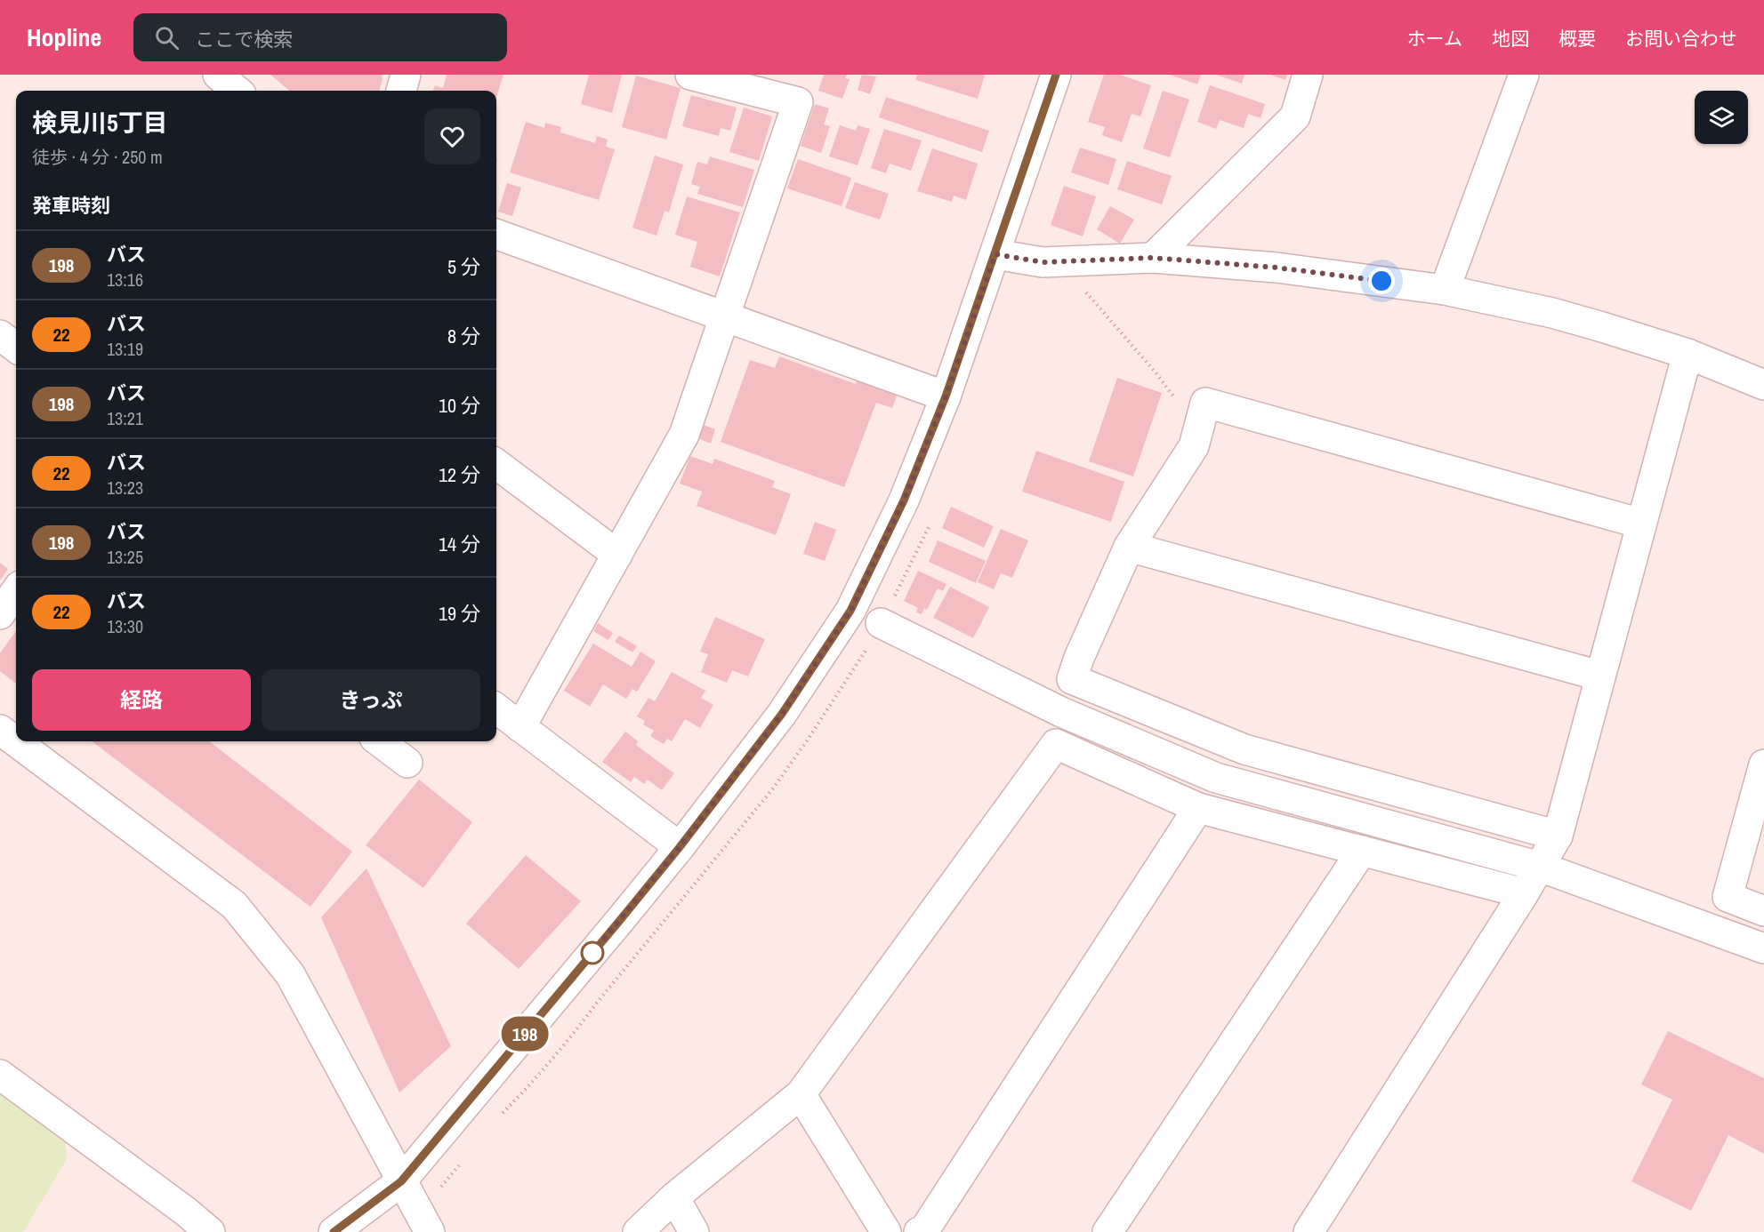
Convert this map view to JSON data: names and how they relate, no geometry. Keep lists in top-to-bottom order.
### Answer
{
  "lines": ["bus line 198"],
  "page": {
    "header": "Hopline",
    "search": "ここで検索",
    "nav": [
      "ホーム",
      "地図",
      "概要",
      "お問い合わせ"
    ],
    "on_map": "198",
    "heading": [
      ["検見川5丁目", "徒歩 · 4 分 · 250 m"],
      "発車時刻"
    ],
    "list": [
      {
        "mark": "198",
        "name": "バス",
        "note": "13:16",
        "value": "5 分"
      },
      {
        "mark": "22",
        "name": "バス",
        "note": "13:19",
        "value": "8 分"
      },
      {
        "mark": "198",
        "name": "バス",
        "note": "13:21",
        "value": "10 分"
      },
      {
        "mark": "22",
        "name": "バス",
        "note": "13:23",
        "value": "12 分"
      },
      {
        "mark": "198",
        "name": "バス",
        "note": "13:25",
        "value": "14 分"
      },
      {
        "mark": "22",
        "name": "バス",
        "note": "13:30",
        "value": "19 分"
      }
    ],
    "buttons": ["経路", "きっぷ"]
  }
}
